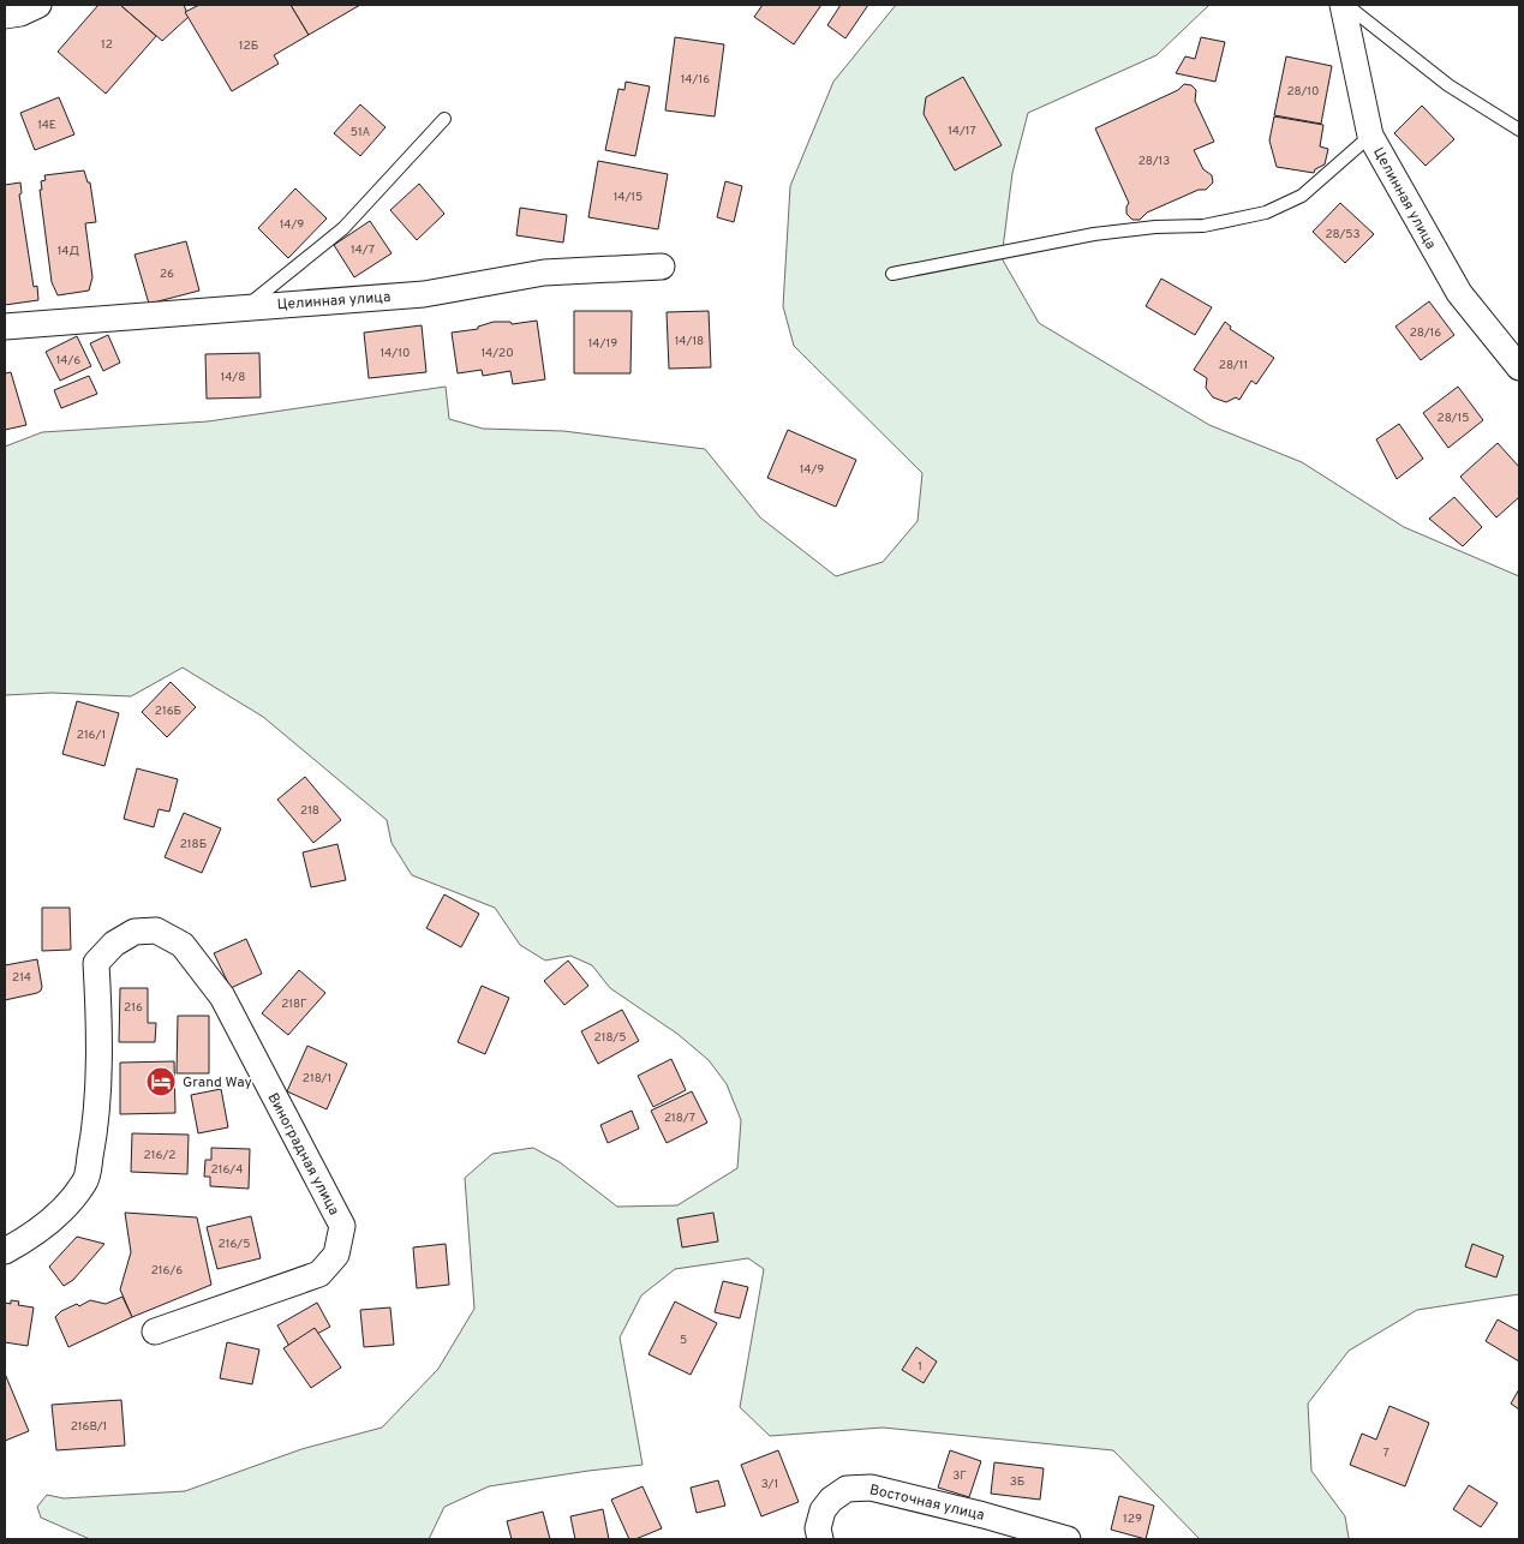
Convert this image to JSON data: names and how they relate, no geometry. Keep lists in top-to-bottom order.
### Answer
{
  "streets": {
    "street": ["Целинная улица", "Виноградная улица", "Восточная улица"]
  },
  "places": {
    "hotel": ["Grand Way"]
  },
  "house_numbers": [
    "12",
    "12Б",
    "14/16",
    "28/10",
    "14Е",
    "14/17",
    "51А",
    "28/13",
    "14/15",
    "14/9",
    "28/53",
    "14/7",
    "14Д",
    "26",
    "28/16",
    "14/18",
    "14/19",
    "14/10",
    "14/20",
    "14/6",
    "28/11",
    "14/8",
    "28/15",
    "14/9",
    "216Б",
    "216/1",
    "218",
    "218Б",
    "214",
    "218Г",
    "216",
    "218/5",
    "218/1",
    "218/7",
    "216/2",
    "216/4",
    "216/5",
    "216/6",
    "5",
    "1",
    "216В/1",
    "7",
    "3Г",
    "3Б",
    "3/1",
    "129"
  ]
}
